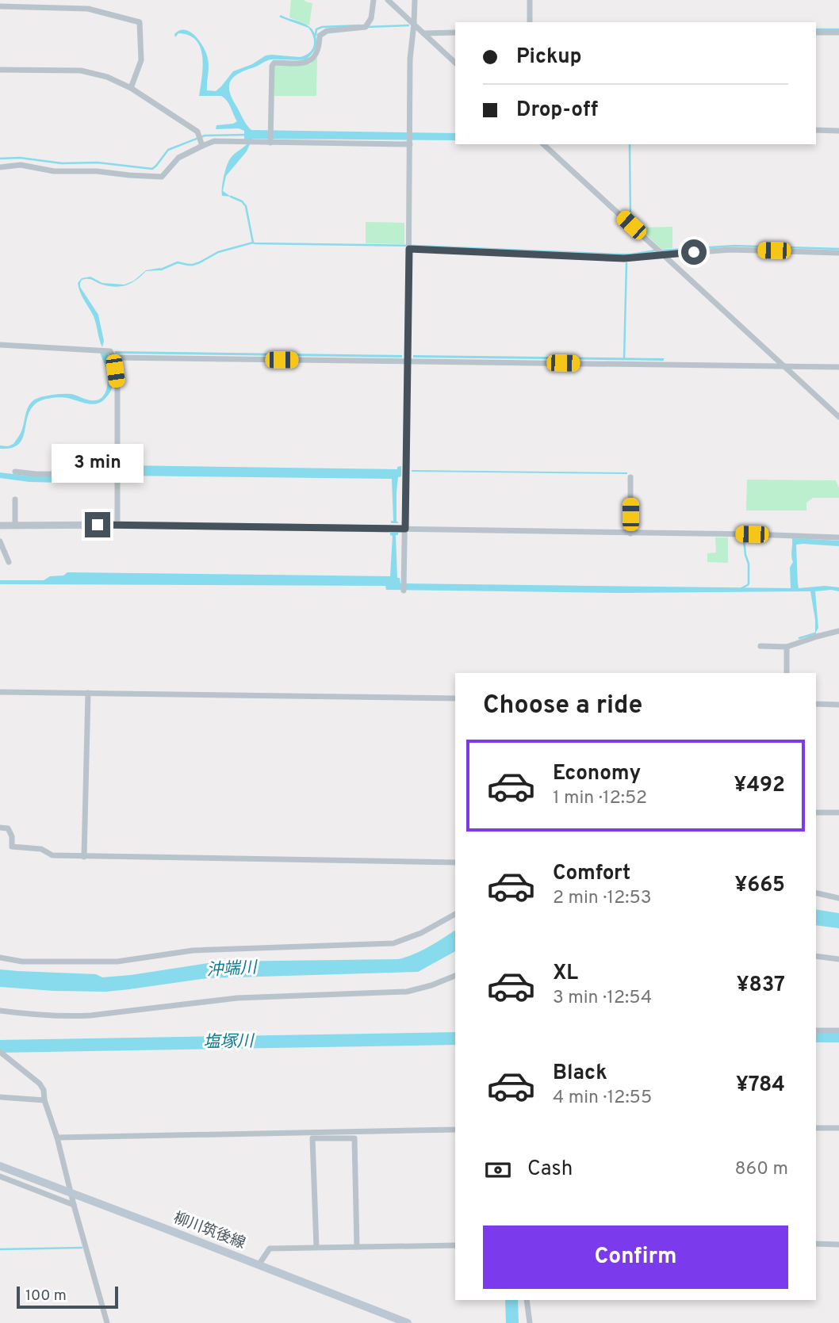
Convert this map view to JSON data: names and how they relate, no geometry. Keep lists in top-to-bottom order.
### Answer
{
  "streets": {
    "main road": ["柳川筑後線"]
  },
  "water": ["沖端川", "塩塚川"],
  "scale_bar": "100 m",
  "page": {
    "banner": ["Pickup", "Drop-off"],
    "bubble": "3 min",
    "heading": "Choose a ride",
    "list": [
      {
        "name": "Economy",
        "note": "1 min · 12:52",
        "value": "¥492"
      },
      {
        "name": "Comfort",
        "note": "2 min · 12:53",
        "value": "¥665"
      },
      {
        "name": "XL",
        "note": "3 min · 12:54",
        "value": "¥837"
      },
      {
        "name": "Black",
        "note": "4 min · 12:55",
        "value": "¥784"
      }
    ],
    "pay": ["Cash", "860 m"],
    "buttons": "Confirm",
    "scale": "100 m"
  }
}
